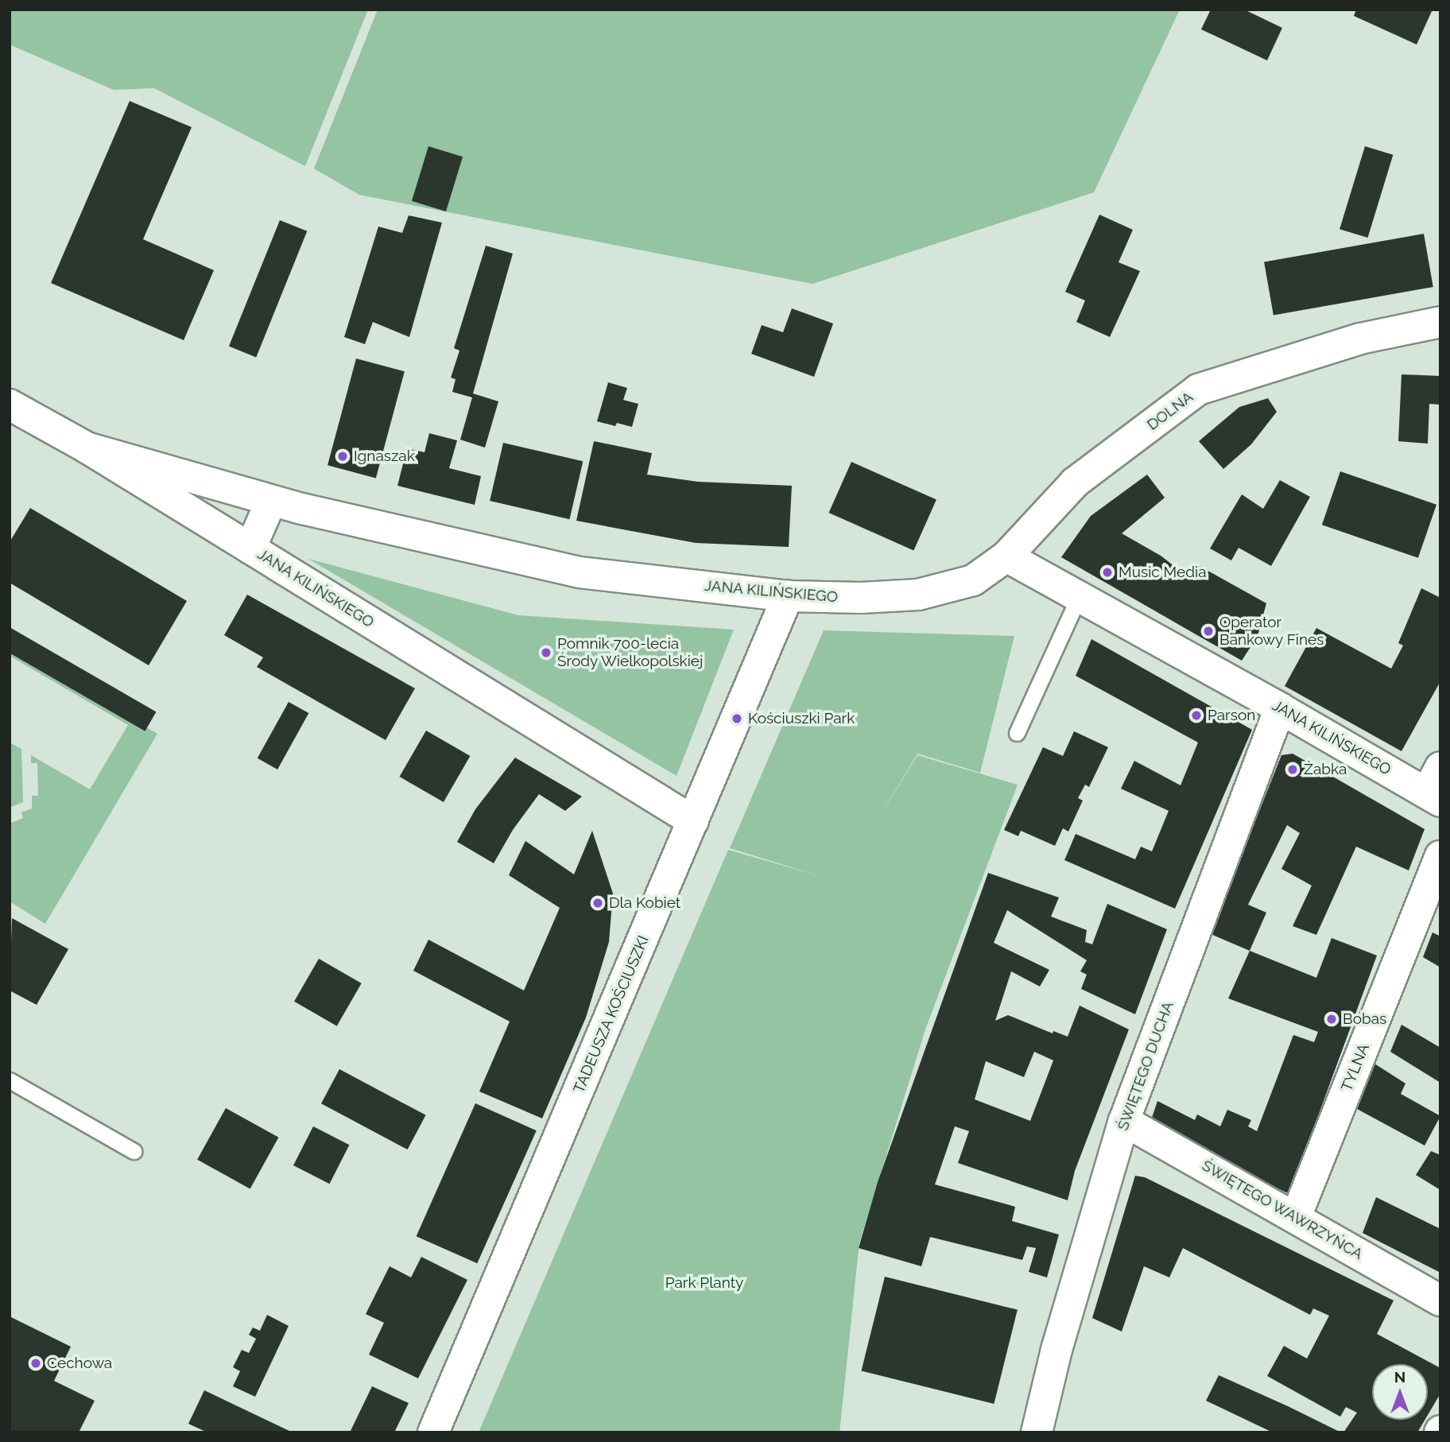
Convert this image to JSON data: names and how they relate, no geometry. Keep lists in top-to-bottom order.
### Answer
{
  "streets": {
    "street": [
      "DOLNA",
      "JANA KILIŃSKIEGO",
      "TADEUSZA KOŚCIUSZKI",
      "ŚWIĘTEGO DUCHA",
      "TYLNA",
      "ŚWIĘTEGO WAWRZYŃCA"
    ]
  },
  "crossings": [
    ["DOLNA", "JANA KILIŃSKIEGO"],
    ["JANA KILIŃSKIEGO", "TADEUSZA KOŚCIUSZKI"],
    ["JANA KILIŃSKIEGO", "ŚWIĘTEGO DUCHA"],
    ["ŚWIĘTEGO DUCHA", "ŚWIĘTEGO WAWRZYŃCA"],
    ["TYLNA", "ŚWIĘTEGO WAWRZYŃCA"]
  ],
  "parks": ["Park Planty"],
  "places": [
    "Ignaszak",
    "Music Media",
    "Operator Bankowy Fines",
    "Pomnik 700-lecia Środy Wielkopolskiej",
    "Parson",
    "Kościuszki Park",
    "Żabka",
    "Dla Kobiet",
    "Bobas",
    "Cechowa"
  ],
  "north": "top"
}
